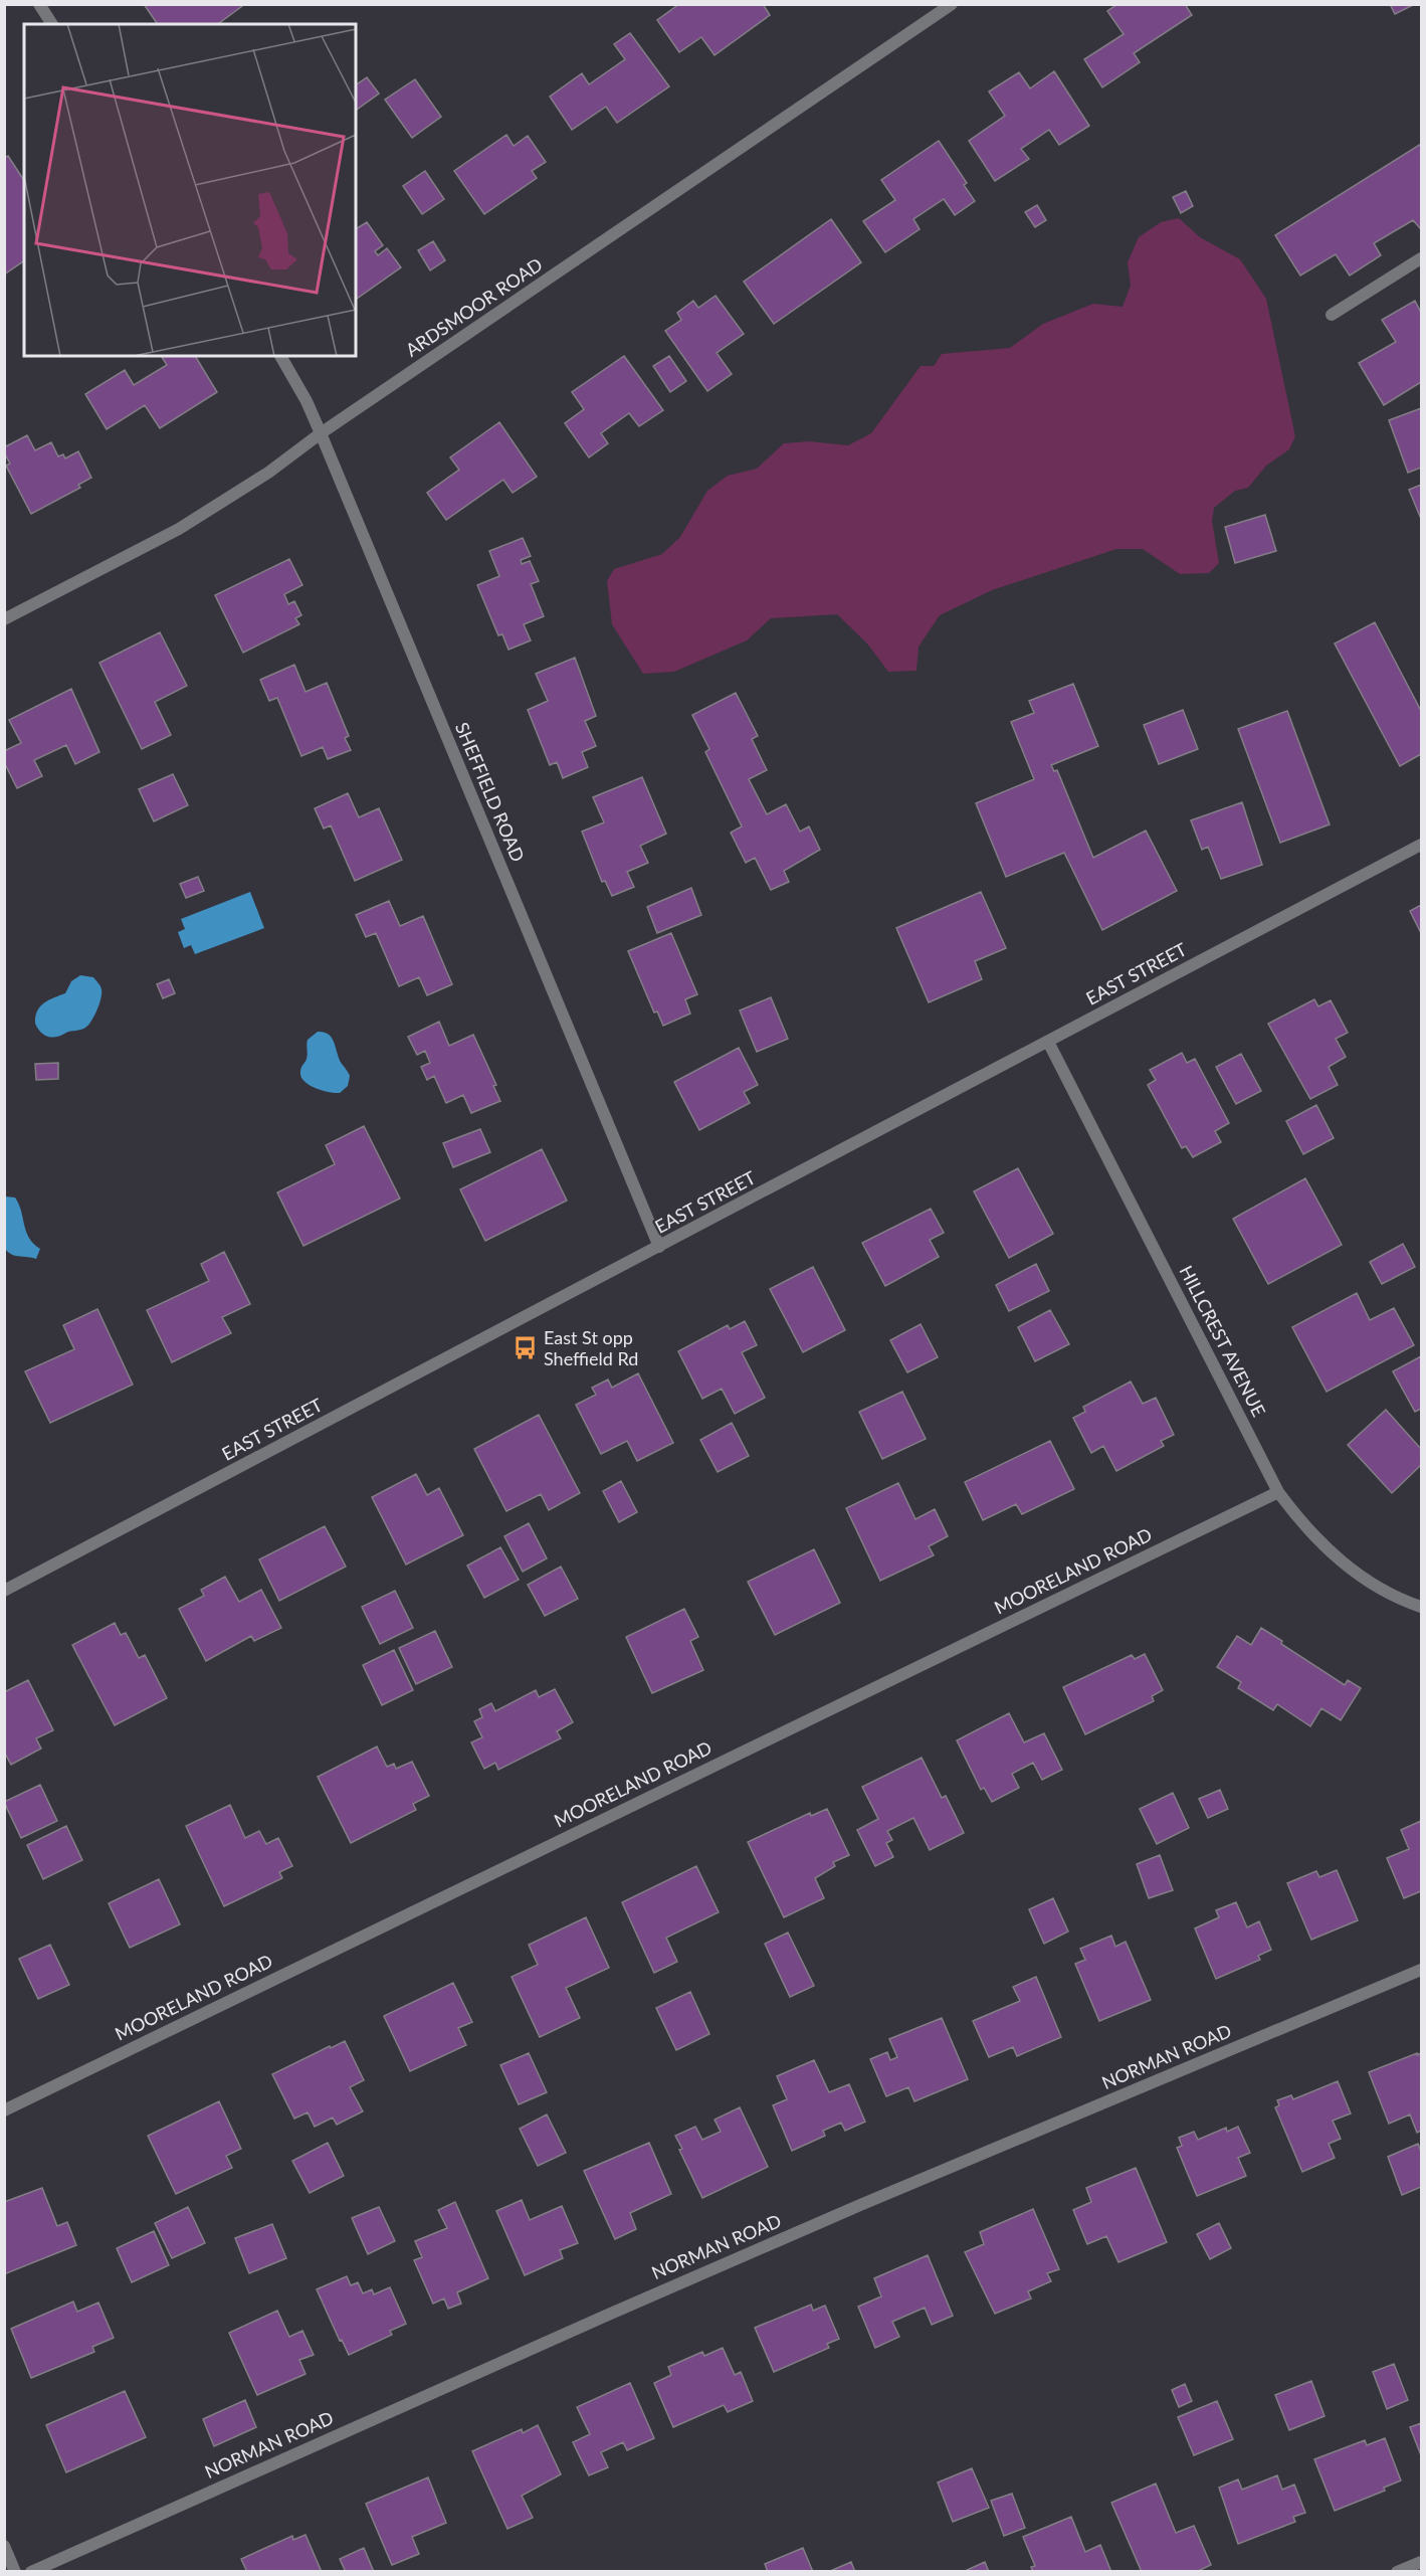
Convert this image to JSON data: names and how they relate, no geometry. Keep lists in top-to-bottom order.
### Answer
{
  "streets": {
    "street": [
      "ARDSMOOR ROAD",
      "SHEFFIELD ROAD",
      "EAST STREET",
      "HILLCREST AVENUE",
      "MOORELAND ROAD",
      "NORMAN ROAD"
    ]
  },
  "crossings": [
    ["ARDSMOOR ROAD", "SHEFFIELD ROAD"],
    ["SHEFFIELD ROAD", "EAST STREET"],
    ["EAST STREET", "HILLCREST AVENUE"],
    ["HILLCREST AVENUE", "MOORELAND ROAD"]
  ],
  "places": {
    "bus stop": ["East St opp Sheffield Rd"]
  }
}
